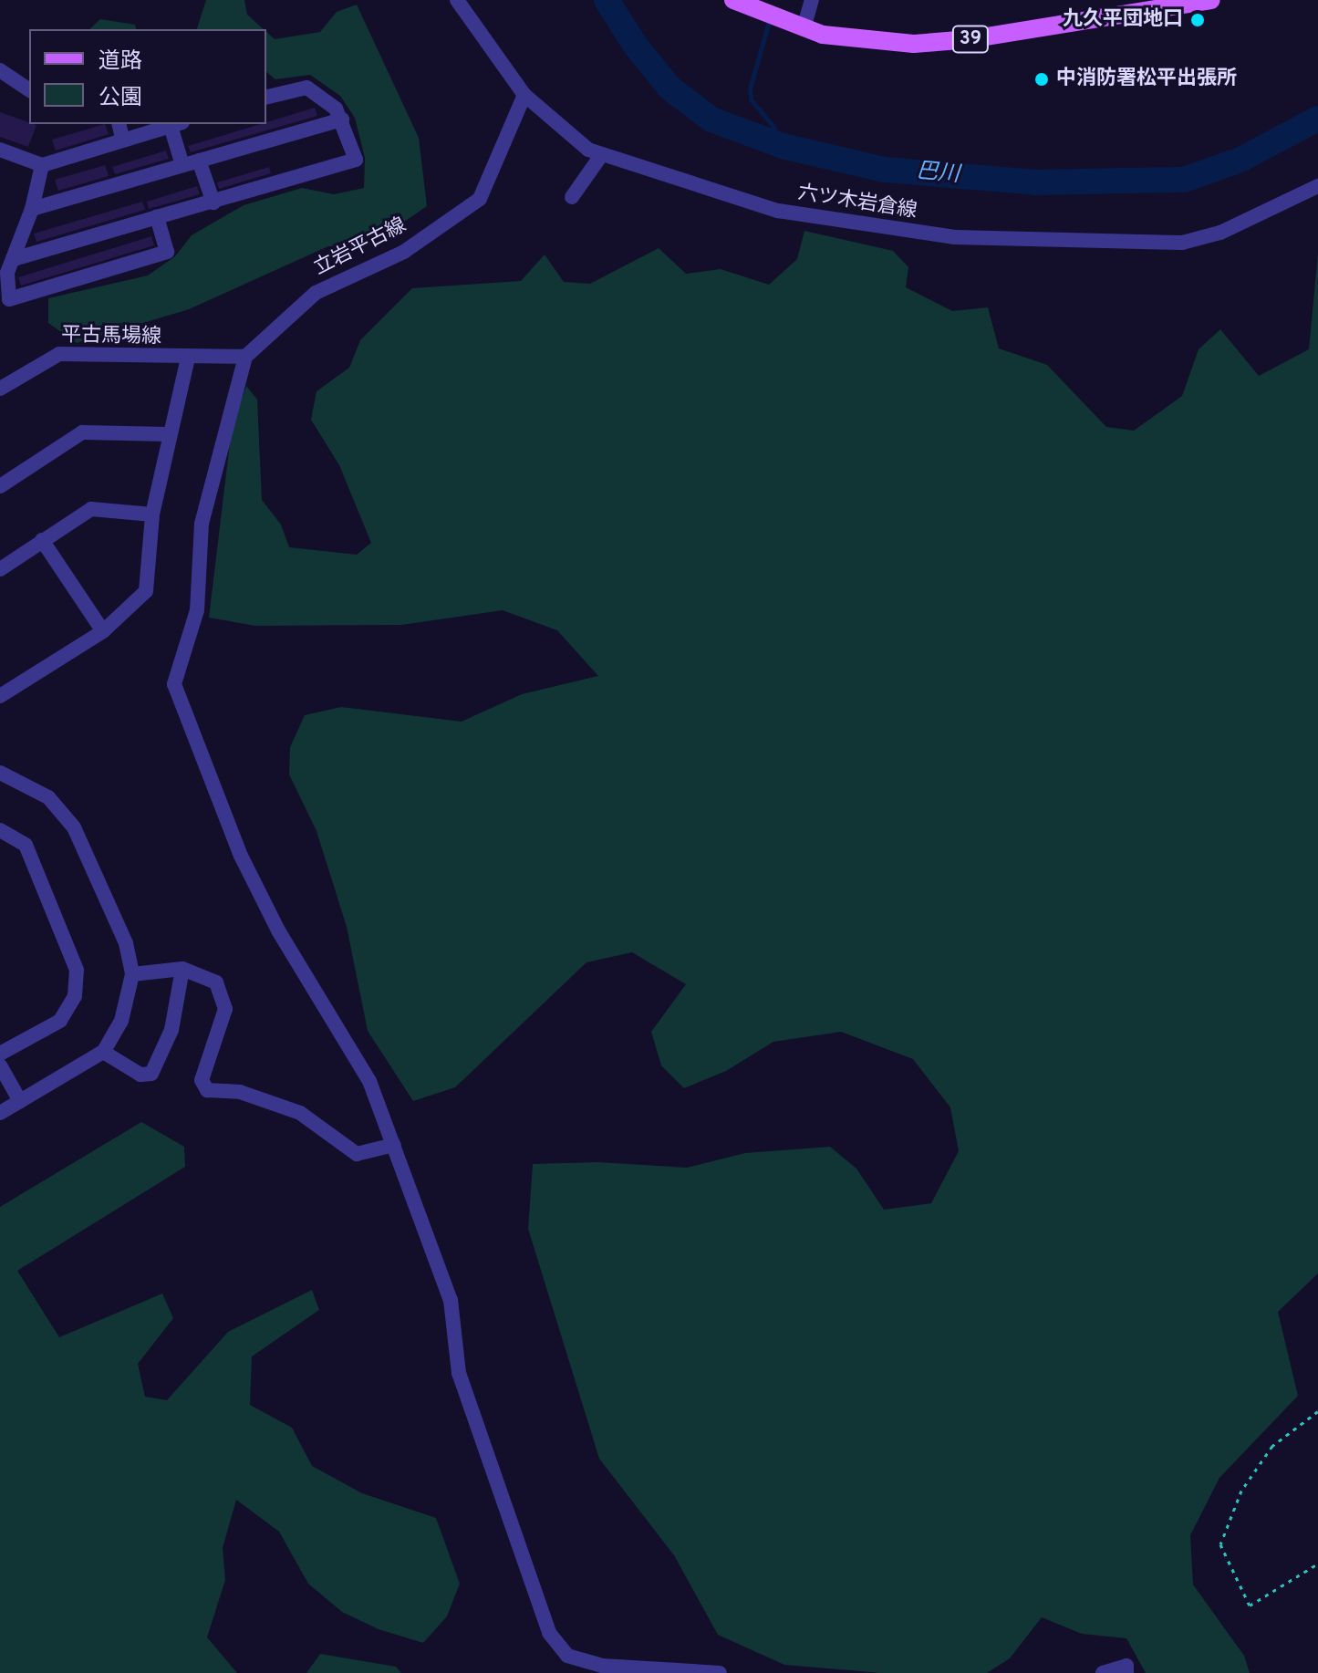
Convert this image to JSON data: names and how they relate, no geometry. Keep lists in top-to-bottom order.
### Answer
{
  "streets": {
    "main road": ["39"],
    "street": ["六ツ木岩倉線", "立岩平古線", "平古馬場線"]
  },
  "crossings": [
    ["六ツ木岩倉線", "立岩平古線"],
    ["立岩平古線", "平古馬場線"]
  ],
  "water": ["巴川"],
  "places": ["九久平団地口", "中消防署松平出張所"],
  "legend": ["道路", "公園"]
}
